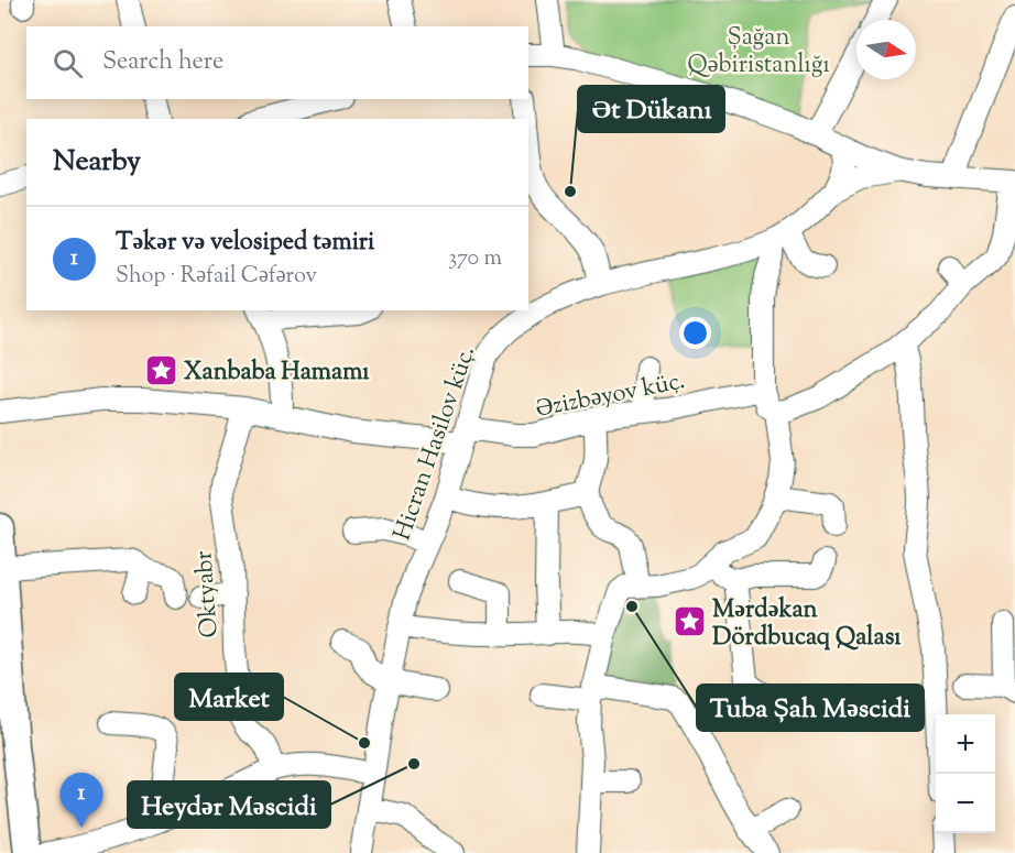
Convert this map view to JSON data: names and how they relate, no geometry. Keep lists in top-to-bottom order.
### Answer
{
  "streets": {
    "street": ["Əzizbəyov küç.", "Hicran Hasilov küç.", "Oktyabr"]
  },
  "crossings": [
    ["Əzizbəyov küç.", "Hicran Hasilov küç."],
    ["Əzizbəyov küç.", "Oktyabr"]
  ],
  "parks": ["Şağan Qəbiristanlığı"],
  "places": {
    "other": [
      "Ət Dükanı",
      "Tuba Şah Məscidi",
      "Market",
      "Heydər Məscidi"
    ],
    "place": ["Xanbaba Hamamı", "Mərdəkan Dördbucaq Qalası"]
  },
  "north": "right",
  "page": {
    "search": "Search here",
    "heading": "Nearby",
    "list": [
      {
        "mark": "1",
        "name": "Təkər və velosiped təmiri",
        "note": "Shop · Rəfail Cəfərov",
        "value": "370 m"
      }
    ],
    "map_buttons": ["+", "−"],
    "pins": "1"
  }
}
